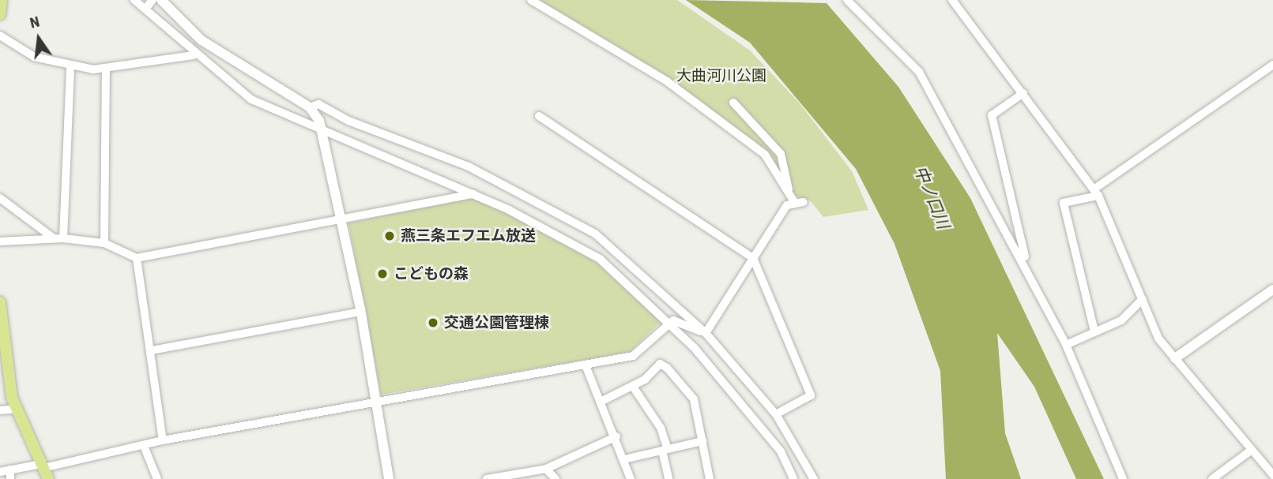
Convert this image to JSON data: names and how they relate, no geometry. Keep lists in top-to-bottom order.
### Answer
{
  "water": ["中ノ口川"],
  "parks": ["大曲河川公園"],
  "places": ["燕三条エフエム放送", "こどもの森", "交通公園管理棟"],
  "north": "top"
}
